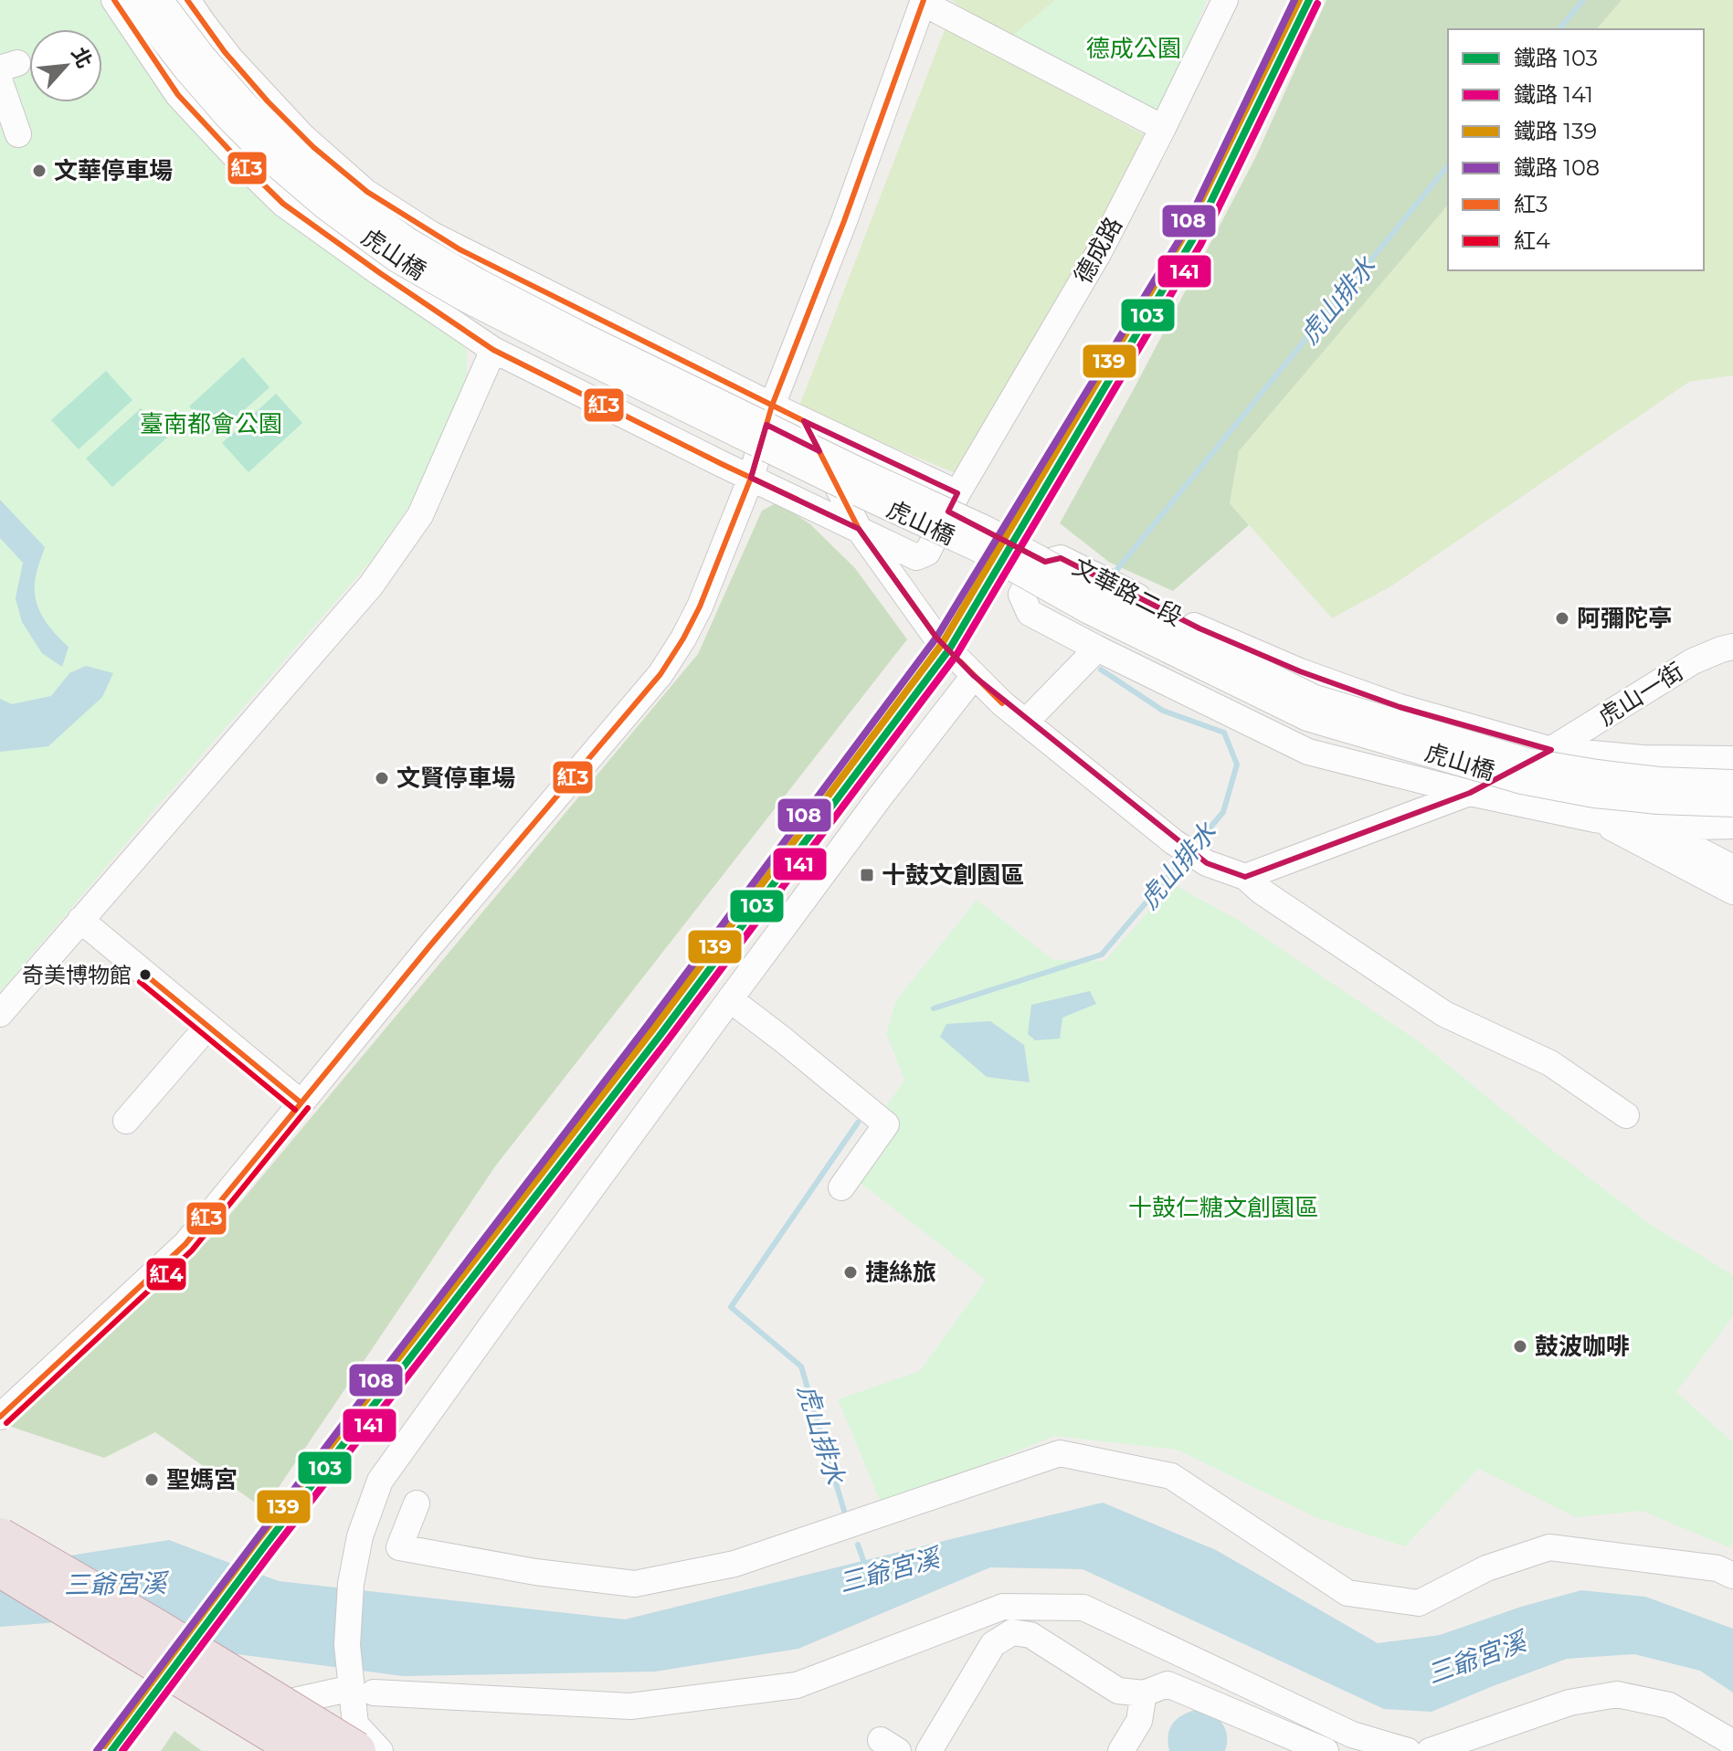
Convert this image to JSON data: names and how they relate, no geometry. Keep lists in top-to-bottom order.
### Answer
{
  "streets": {
    "street": [
      "德成路",
      "虎山橋",
      "文華路二段",
      "虎山一街"
    ]
  },
  "crossings": [
    ["文華路二段", "虎山一街"]
  ],
  "water": ["虎山排水", "三爺宮溪"],
  "parks": ["德成公園", "臺南都會公園", "十鼓仁糖文創園區"],
  "places": {
    "other": [
      "文華停車場",
      "阿彌陀亭",
      "文賢停車場",
      "奇美博物館",
      "捷絲旅",
      "鼓波咖啡",
      "聖媽宮"
    ],
    "transit": ["十鼓文創園區"]
  },
  "lines": [
    "rail line 103",
    "rail line 139",
    "rail line 108",
    "transit line 紅3",
    "rail line 141",
    "transit line 紅4"
  ],
  "legend": [
    "鐵路 103",
    "鐵路 141",
    "鐵路 139",
    "鐵路 108",
    "紅3",
    "紅4"
  ],
  "north": "top right"
}
